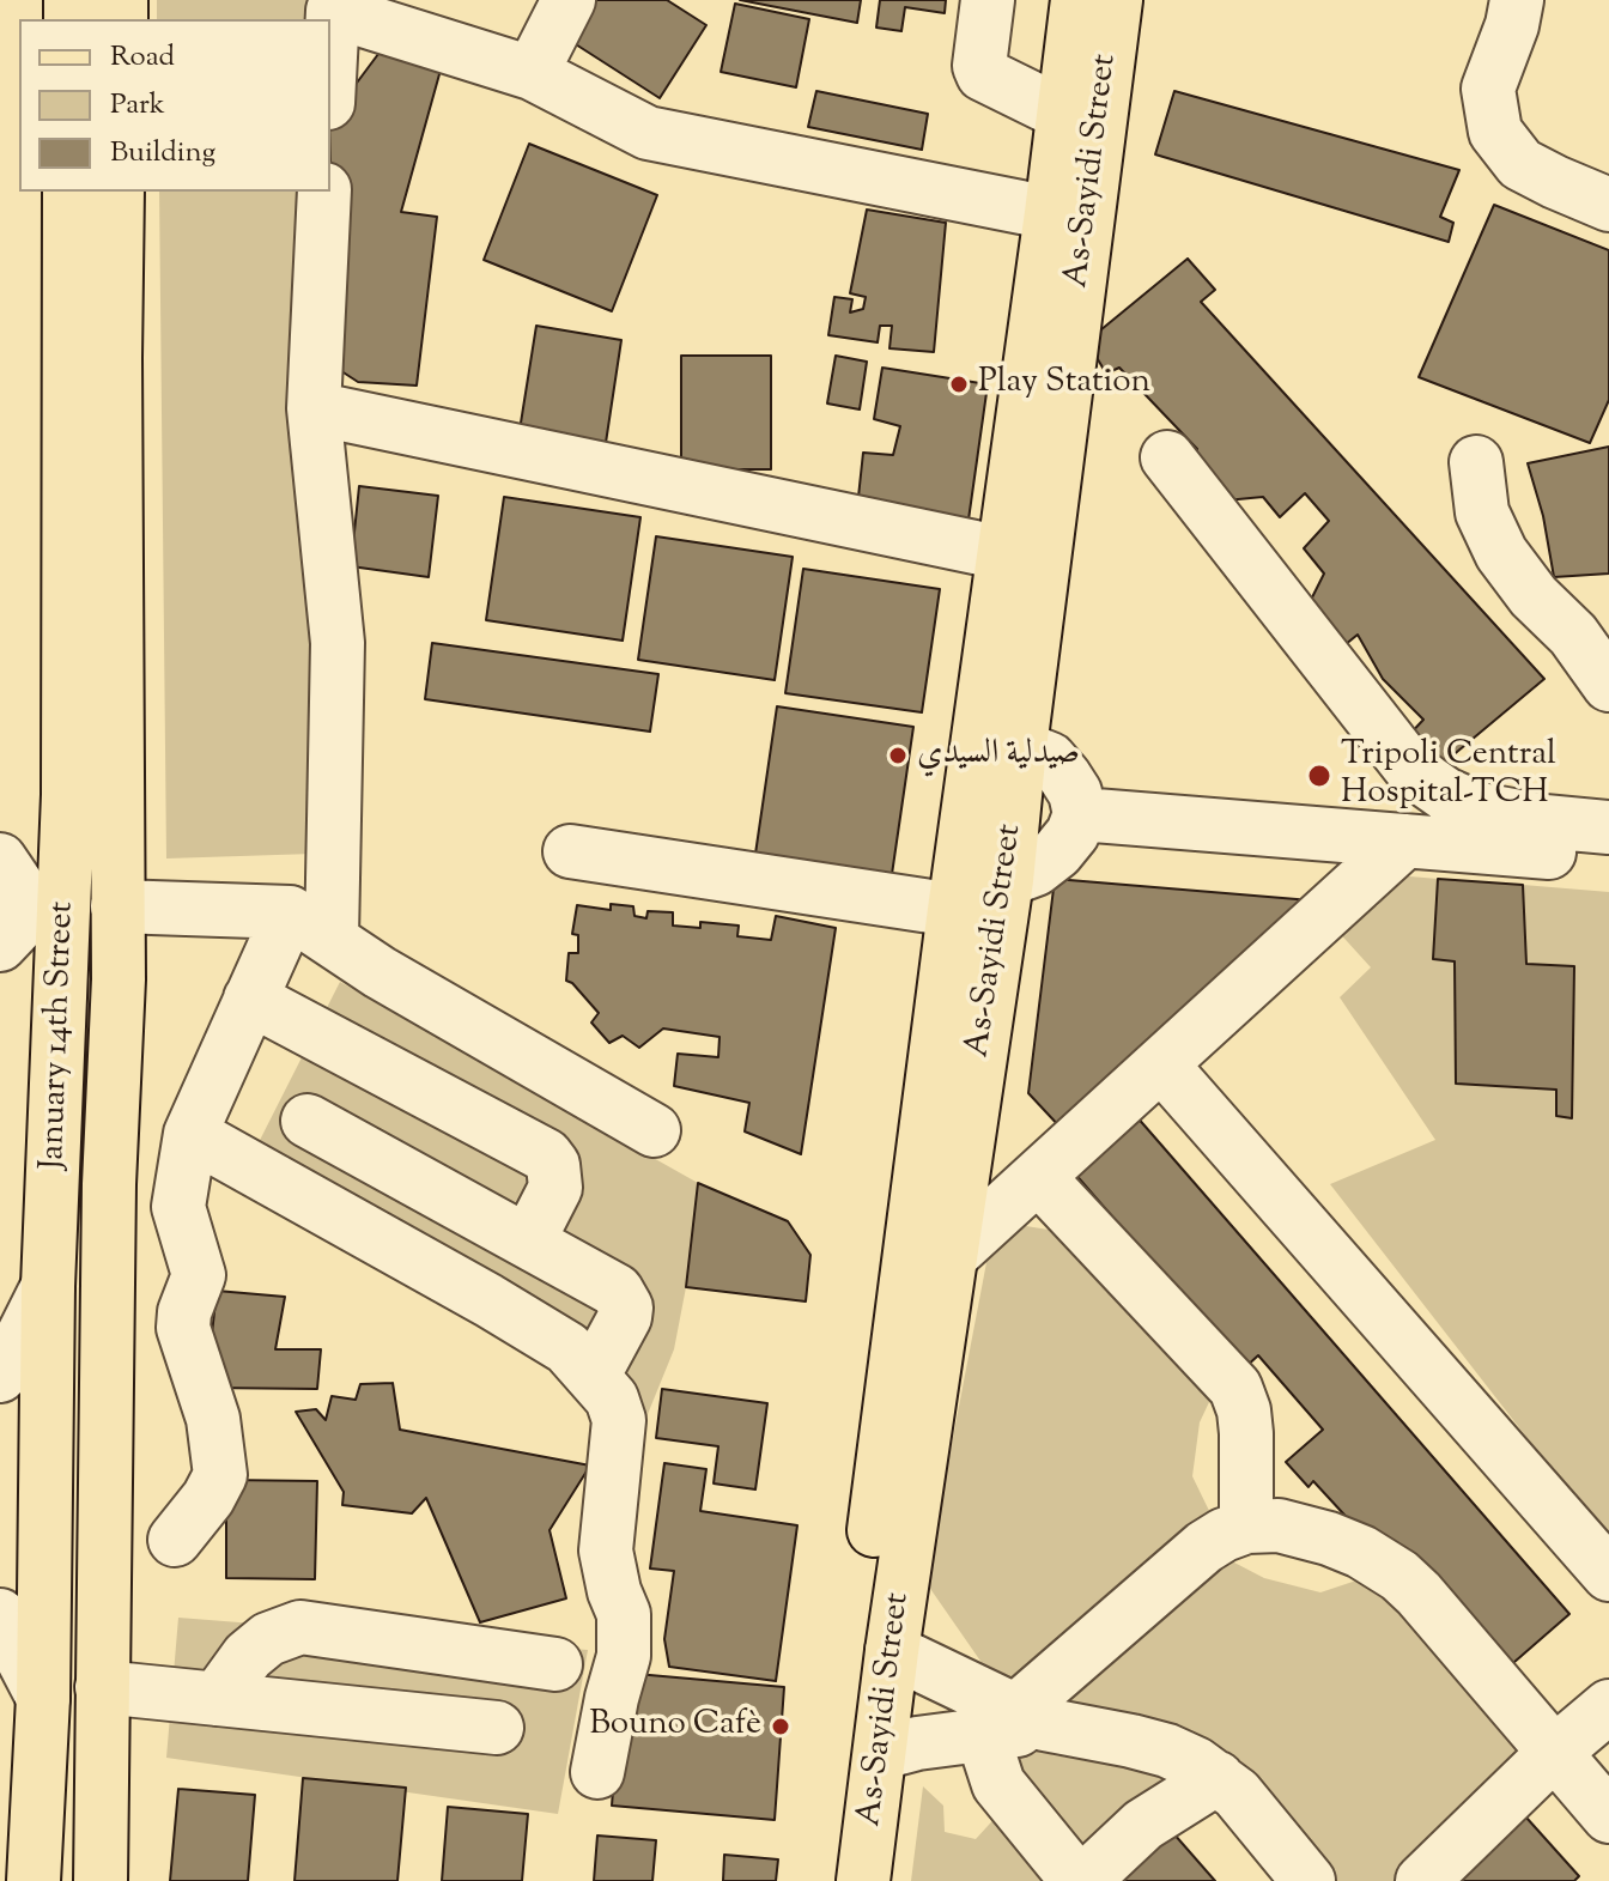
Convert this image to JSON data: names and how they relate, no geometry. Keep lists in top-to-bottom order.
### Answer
{
  "streets": {
    "main road": ["As-Sayidi Street", "January 14th Street"]
  },
  "places": [
    "Play Station",
    "صيدلية السيدي",
    "Tripoli Central Hospital-TCH",
    "Bouno Cafè"
  ],
  "legend": ["Road", "Park", "Building"]
}
